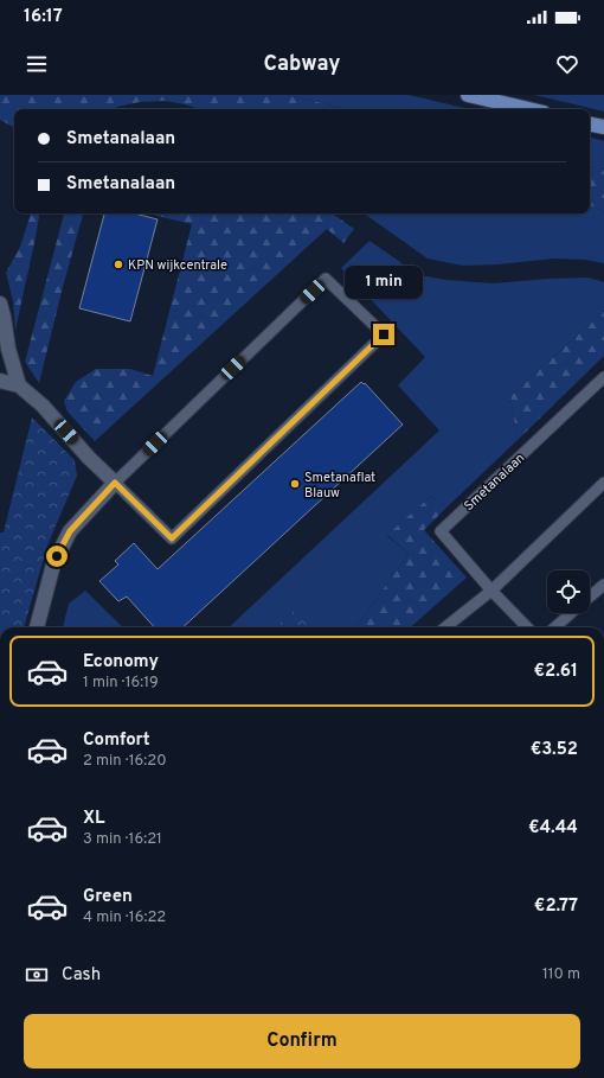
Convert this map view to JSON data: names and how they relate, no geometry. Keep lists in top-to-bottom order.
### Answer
{
  "streets": {
    "lane": ["Smetanalaan"]
  },
  "places": ["KPN wijkcentrale", "Smetanaflat Blauw"],
  "page": {
    "status": "16:17",
    "header": "Cabway",
    "banner": ["Smetanalaan", "Smetanalaan"],
    "bubble": "1 min",
    "list": [
      {
        "name": "Economy",
        "note": "1 min · 16:19",
        "value": "€2.61"
      },
      {
        "name": "Comfort",
        "note": "2 min · 16:20",
        "value": "€3.52"
      },
      {
        "name": "XL",
        "note": "3 min · 16:21",
        "value": "€4.44"
      },
      {
        "name": "Green",
        "note": "4 min · 16:22",
        "value": "€2.77"
      }
    ],
    "pay": ["Cash", "110 m"],
    "buttons": "Confirm"
  }
}
